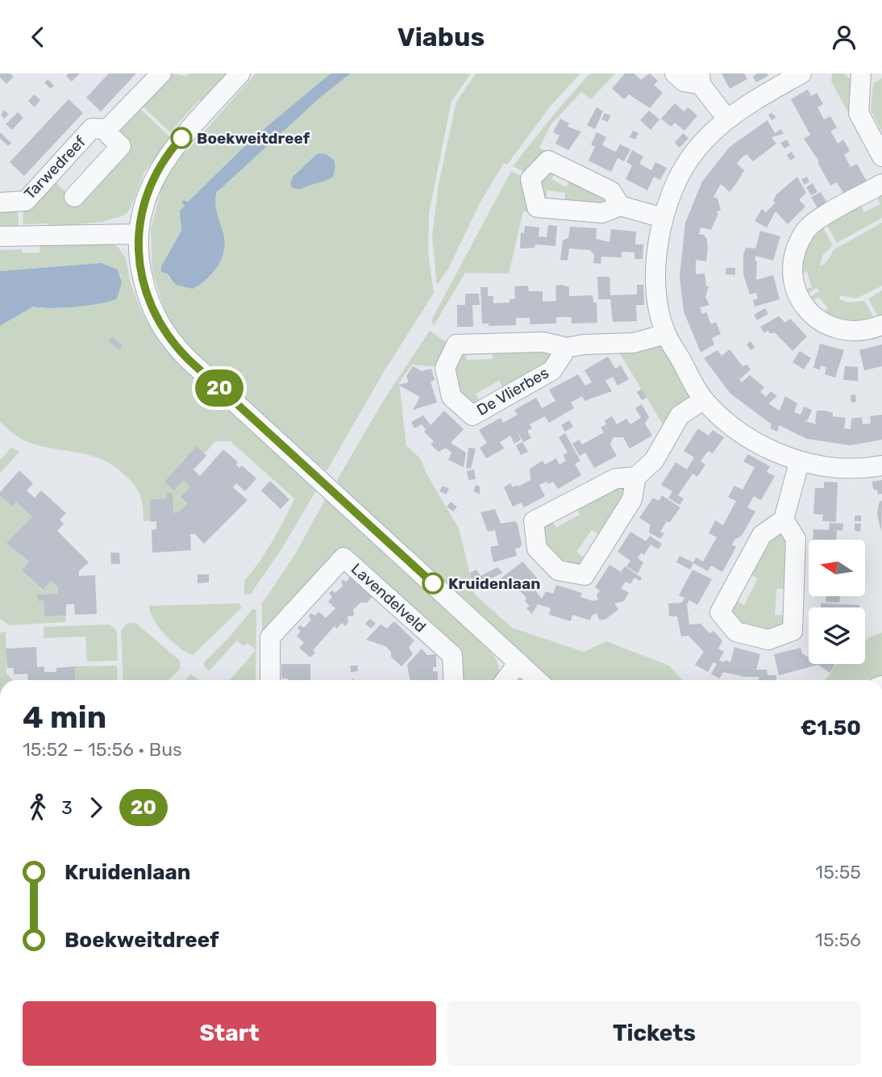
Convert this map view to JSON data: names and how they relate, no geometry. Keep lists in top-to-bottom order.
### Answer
{
  "streets": {
    "street": ["Tarwedreef", "De Vlierbes", "Lavendelveld"]
  },
  "places": ["Boekweitdreef", "Kruidenlaan"],
  "lines": ["bus line 20"],
  "north": "left",
  "page": {
    "header": "Viabus",
    "on_map": "20",
    "heading": ["4 min", "15:52 – 15:56 · Bus", "€1.50"],
    "legs": ["3", "20"],
    "list": [
      {
        "name": "Kruidenlaan",
        "value": "15:55"
      },
      {
        "name": "Boekweitdreef",
        "value": "15:56"
      }
    ],
    "buttons": ["Start", "Tickets"]
  }
}
